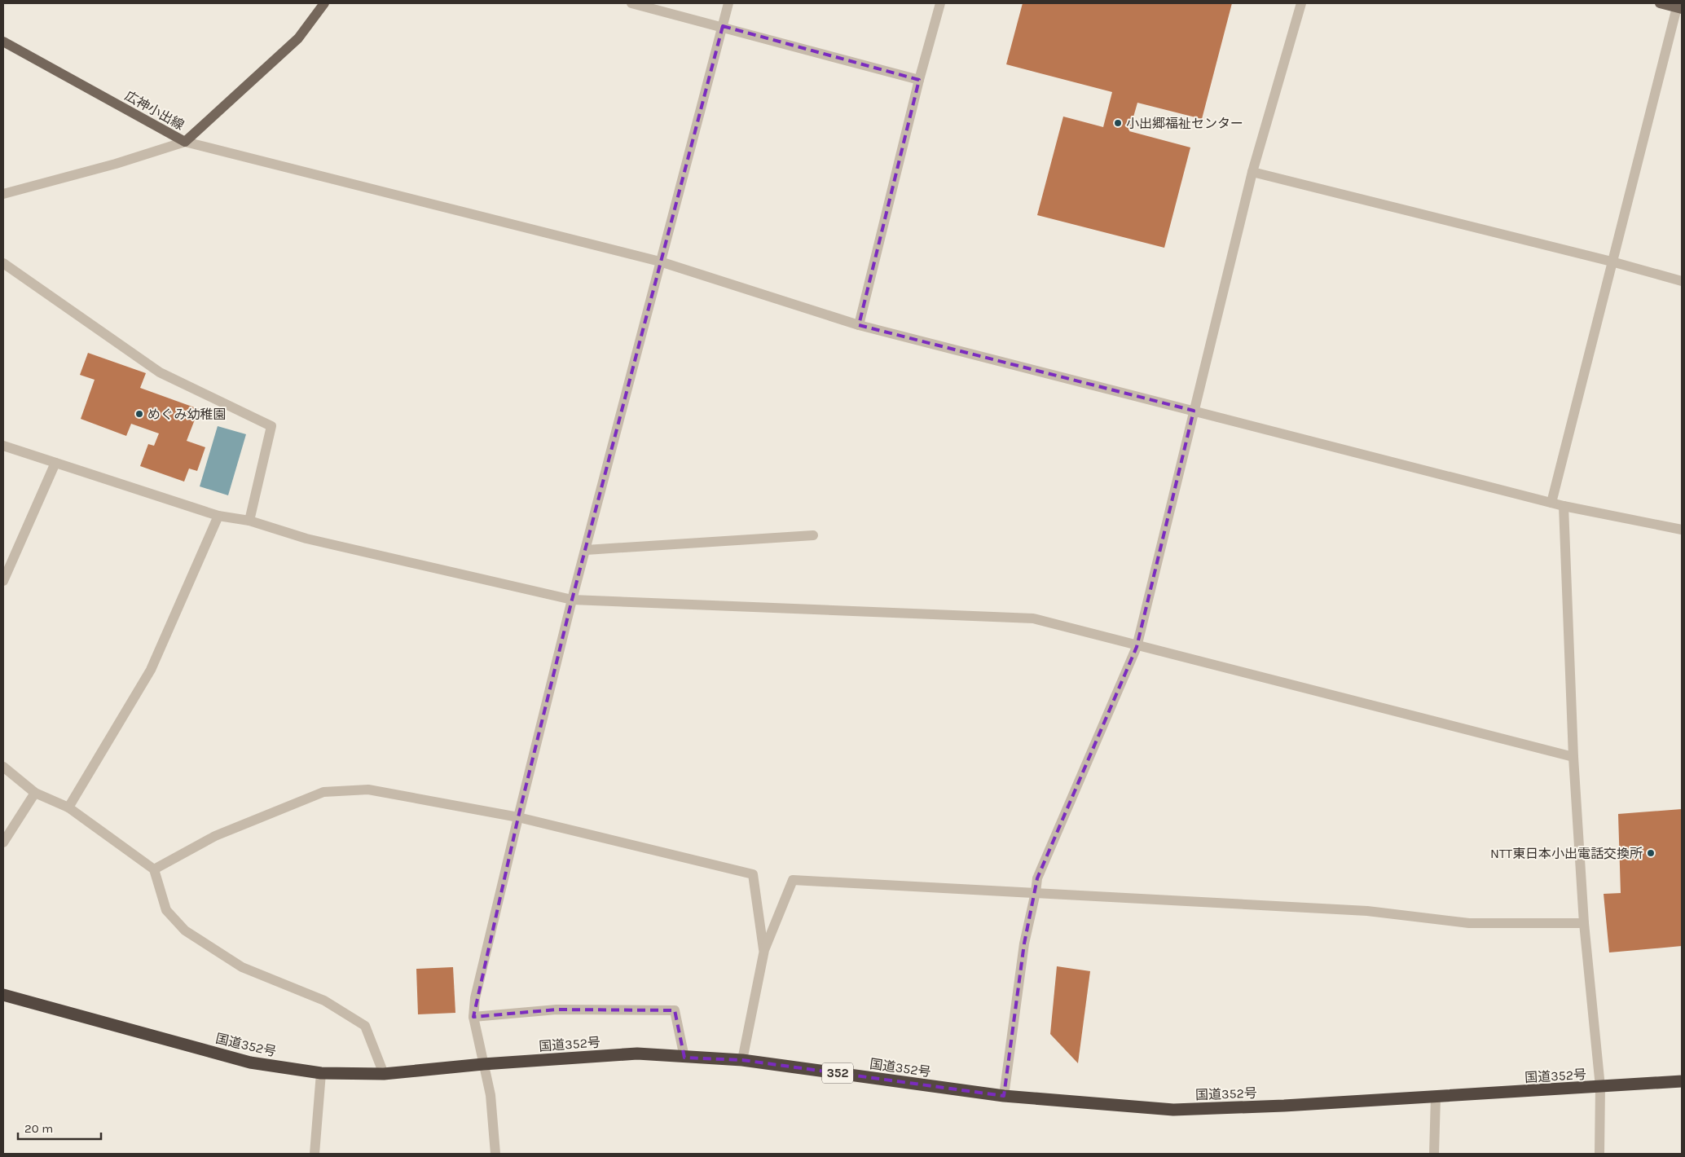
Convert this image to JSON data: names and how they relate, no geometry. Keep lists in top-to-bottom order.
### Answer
{
  "streets": {
    "highway": ["国道352号", "352"],
    "main road": ["広神小出線"]
  },
  "places": ["小出郷福祉センター", "めぐみ幼稚園", "NTT東日本小出電話交換所"],
  "scale_bar": "20 m"
}
